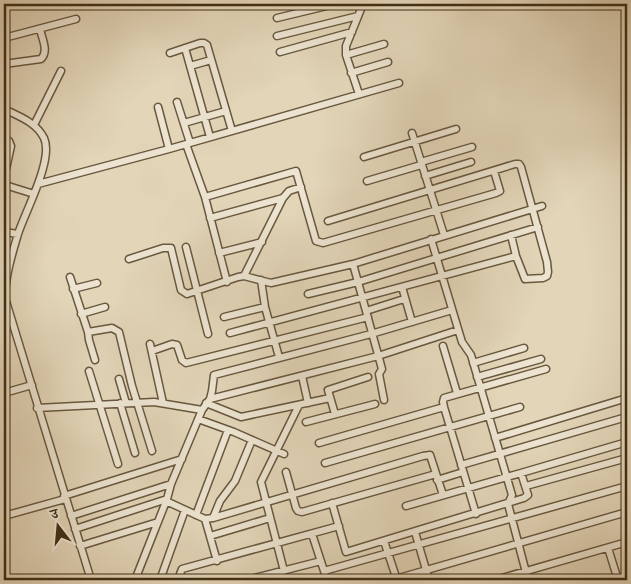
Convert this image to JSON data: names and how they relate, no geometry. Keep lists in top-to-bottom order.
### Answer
{
  "north": "top"
}
